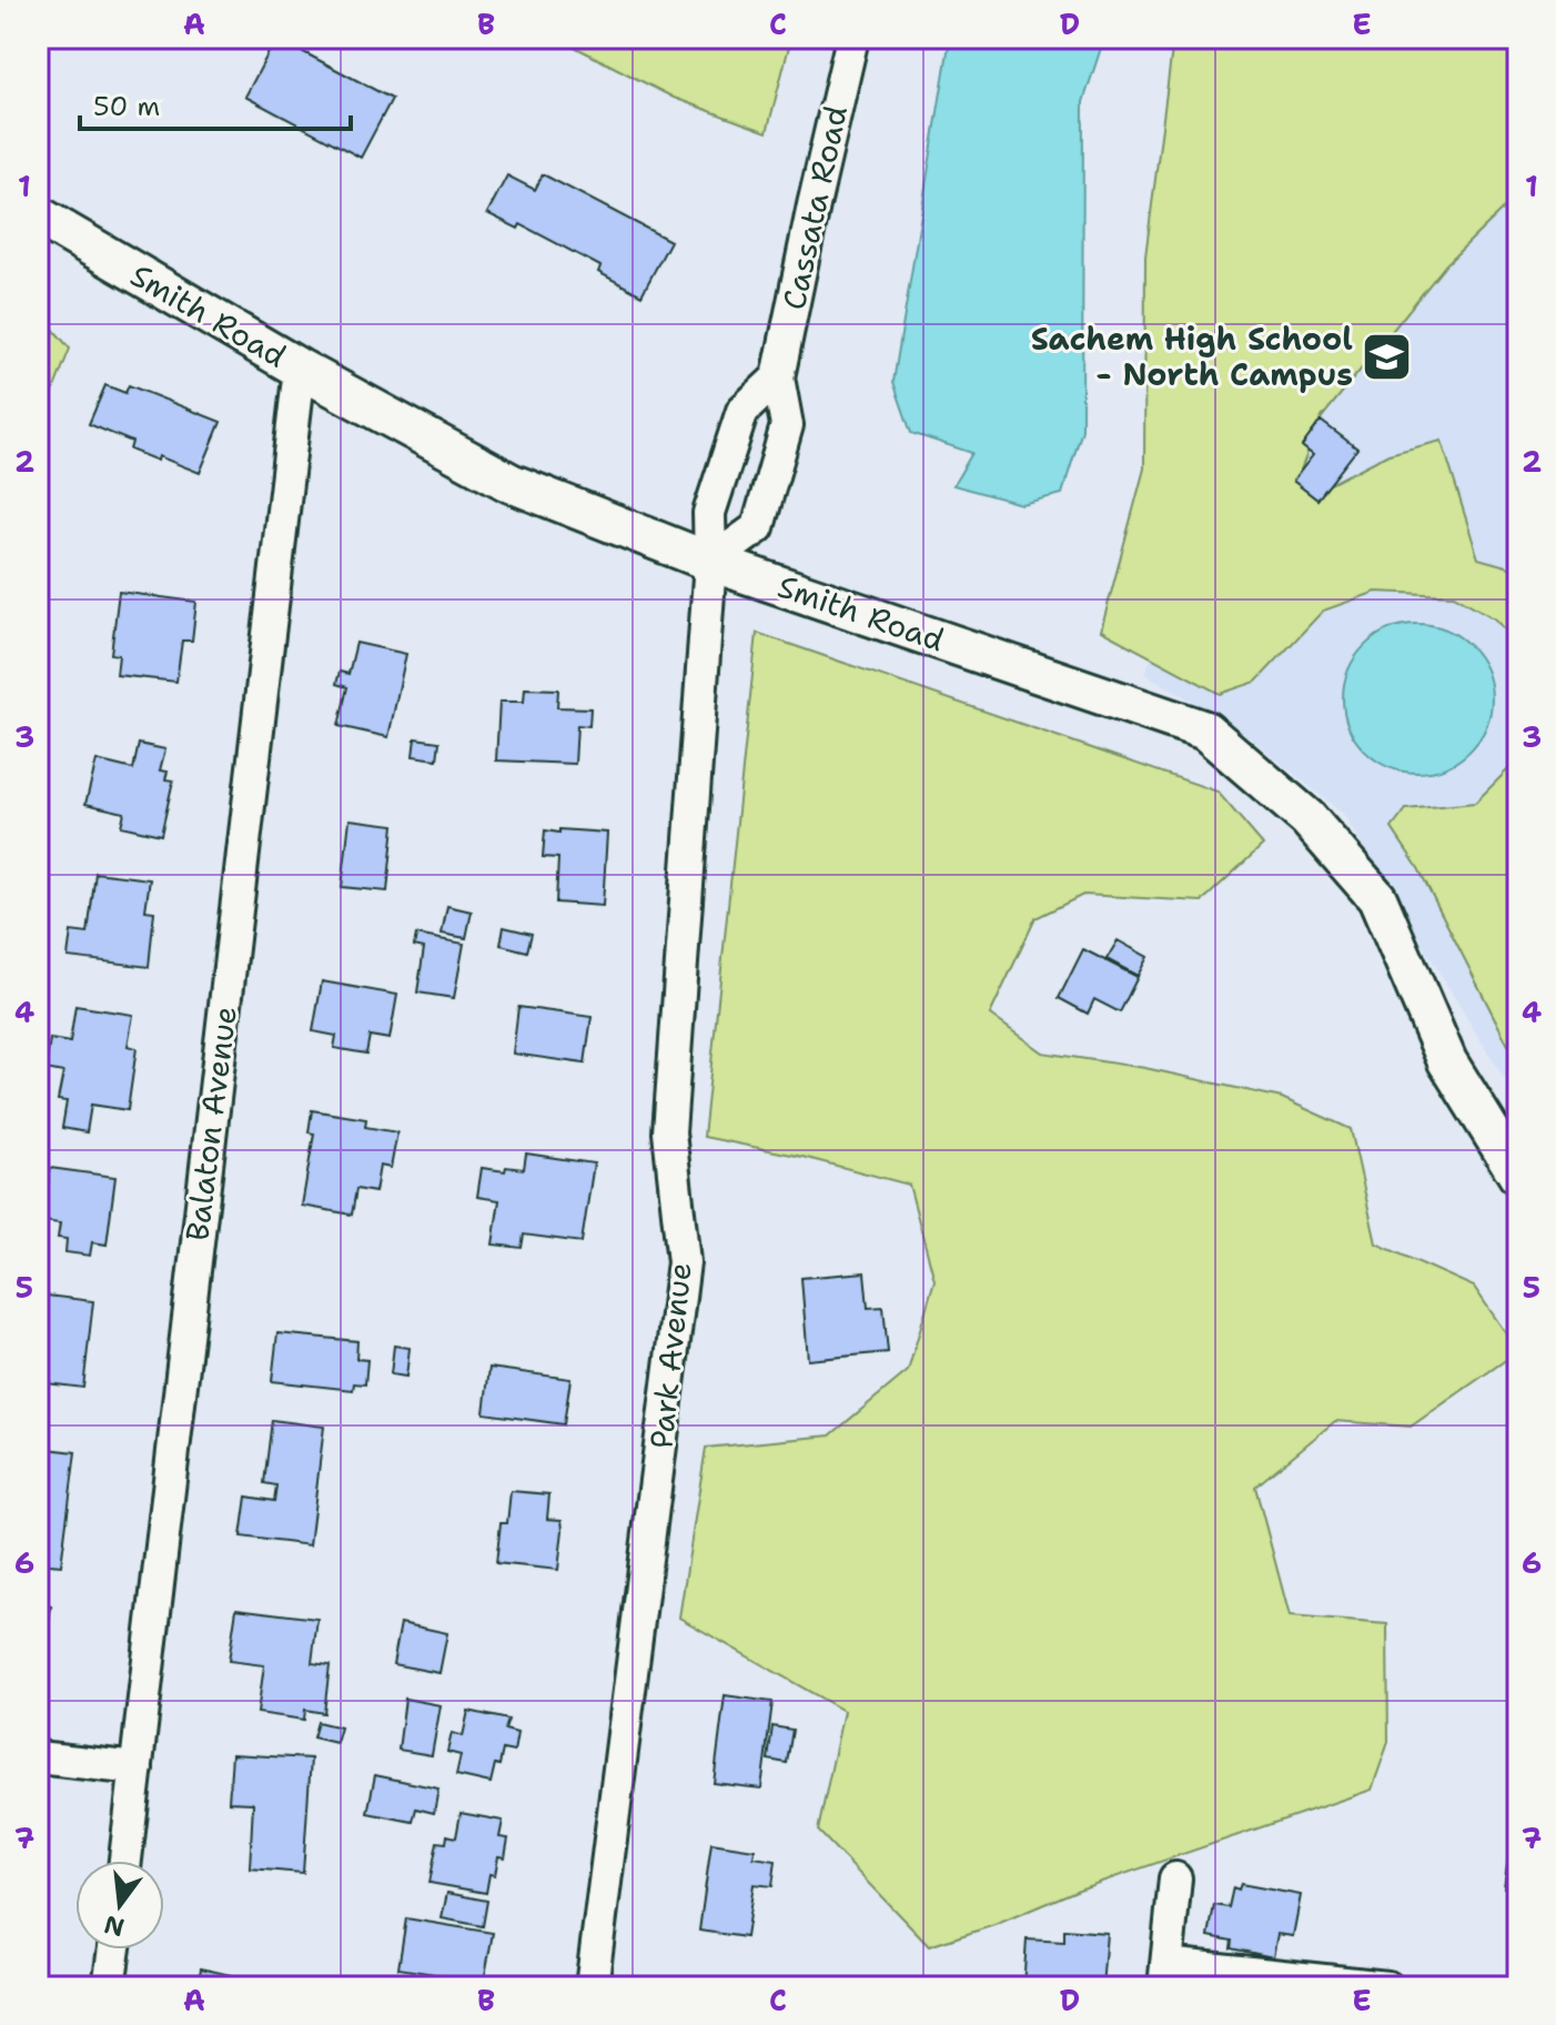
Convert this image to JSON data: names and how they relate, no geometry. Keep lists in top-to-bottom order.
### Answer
{
  "streets": {
    "street": [
      "Cassata Road",
      "Smith Road",
      "Balaton Avenue",
      "Park Avenue"
    ]
  },
  "crossings": [
    ["Cassata Road", "Smith Road"],
    ["Cassata Road", "Park Avenue"],
    ["Smith Road", "Balaton Avenue"],
    ["Smith Road", "Park Avenue"]
  ],
  "places": {
    "school or university": ["Sachem High School - North Campus"]
  },
  "scale_bar": "50 m",
  "north": "bottom",
  "grid": {
    "columns": [
      "A",
      "B",
      "C",
      "D",
      "E"
    ],
    "rows": [
      "1",
      "2",
      "3",
      "4",
      "5",
      "6",
      "7"
    ]
  }
}
